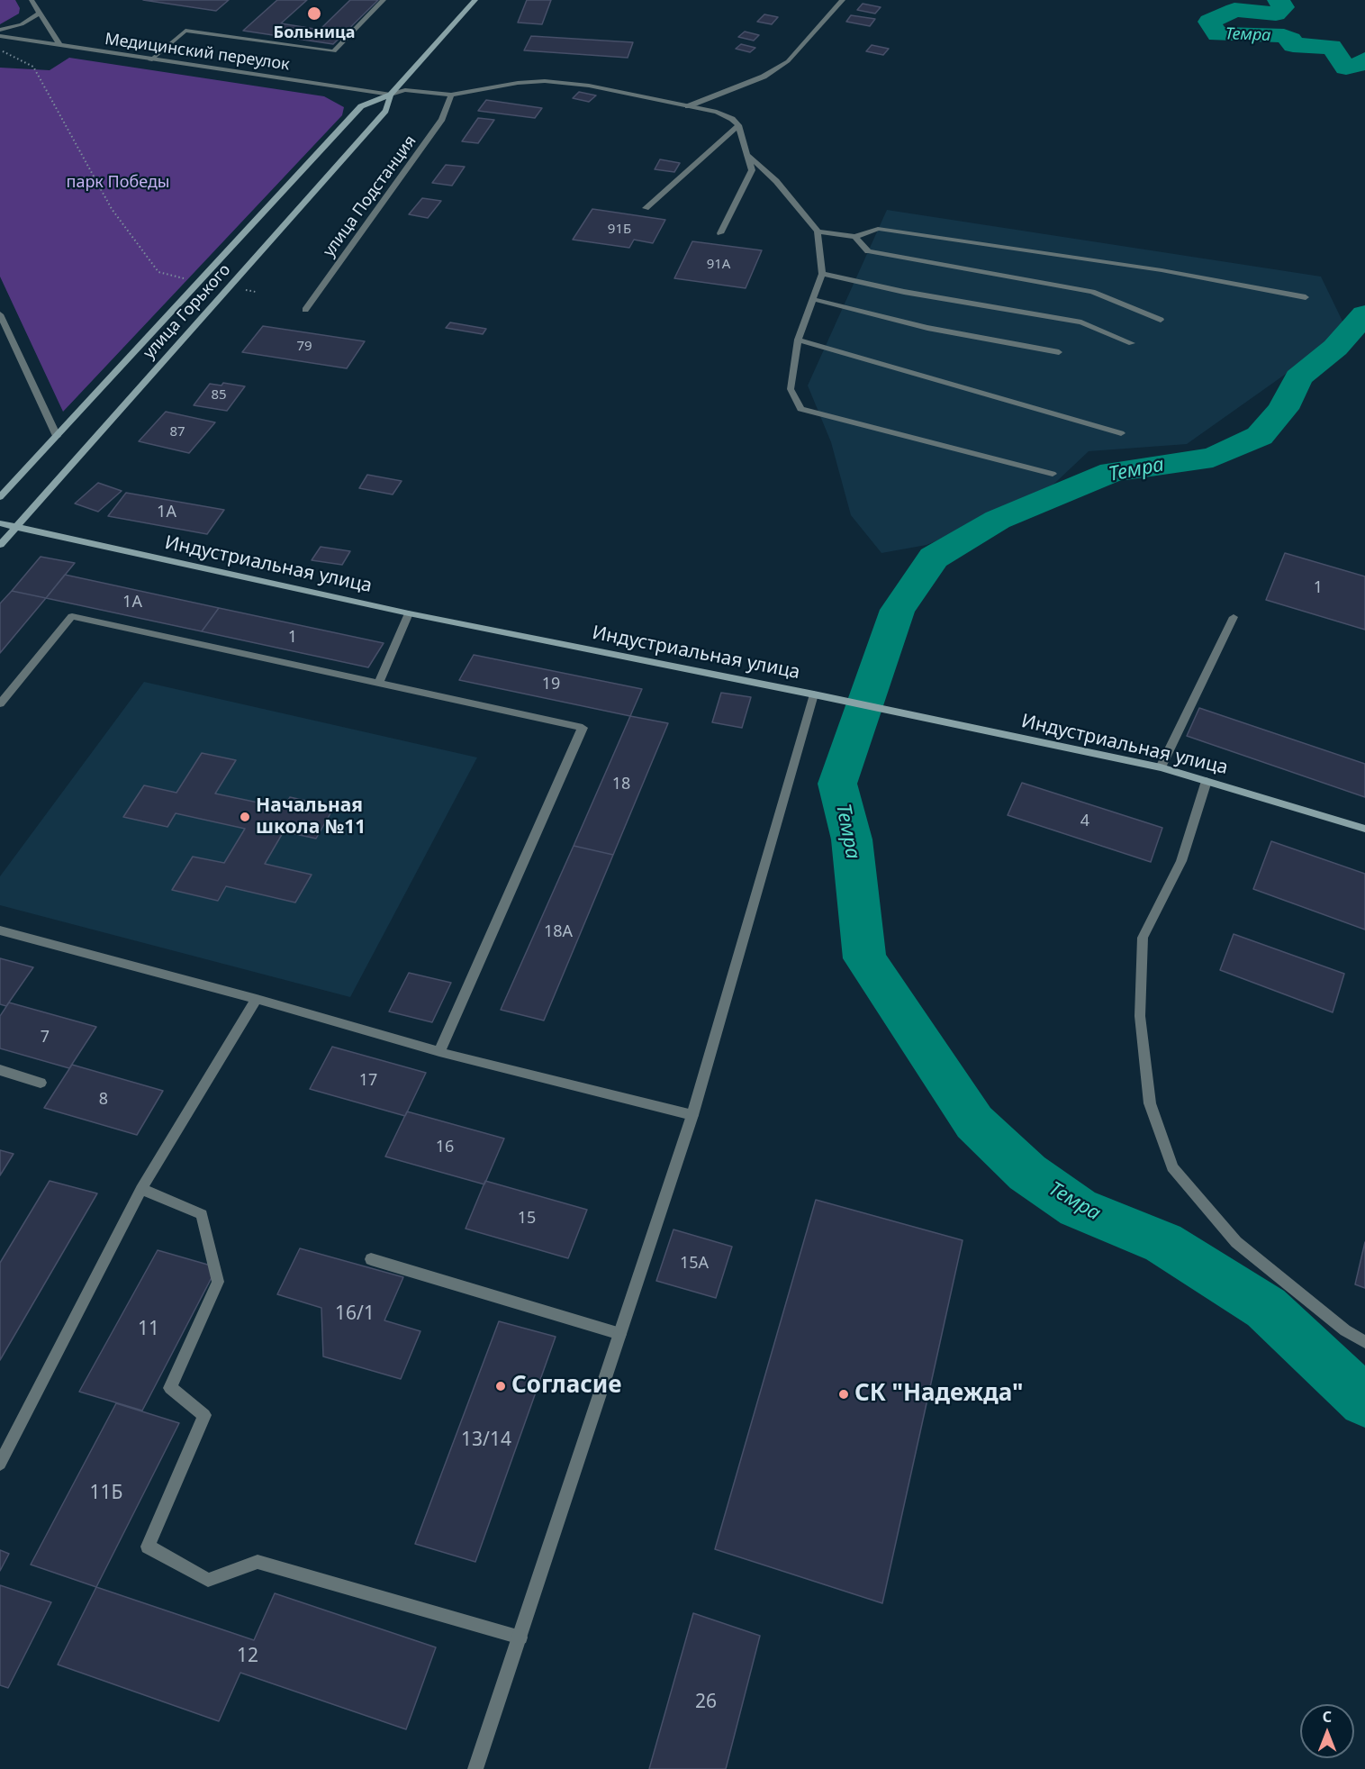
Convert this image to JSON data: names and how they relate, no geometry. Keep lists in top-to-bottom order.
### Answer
{
  "streets": {
    "main road": ["улица Горького", "Индустриальная улица"],
    "street": ["Медицинский переулок", "улица Подстанция"]
  },
  "crossings": [
    ["Медицинский переулок", "улица Подстанция"],
    ["Медицинский переулок", "улица Горького"],
    ["улица Горького", "Индустриальная улица"]
  ],
  "water": ["Темра"],
  "parks": ["парк Победы"],
  "places": [
    "Больница",
    "Начальная школа №11",
    "Согласие",
    "СК \"Надежда\""
  ],
  "house_numbers": [
    "91Б",
    "91А",
    "79",
    "85",
    "87",
    "1А",
    "1",
    "1А",
    "1",
    "19",
    "18",
    "4",
    "18А",
    "7",
    "17",
    "8",
    "16",
    "15",
    "15А",
    "16/1",
    "11",
    "13/14",
    "11Б",
    "12",
    "26"
  ],
  "north": "top"
}
